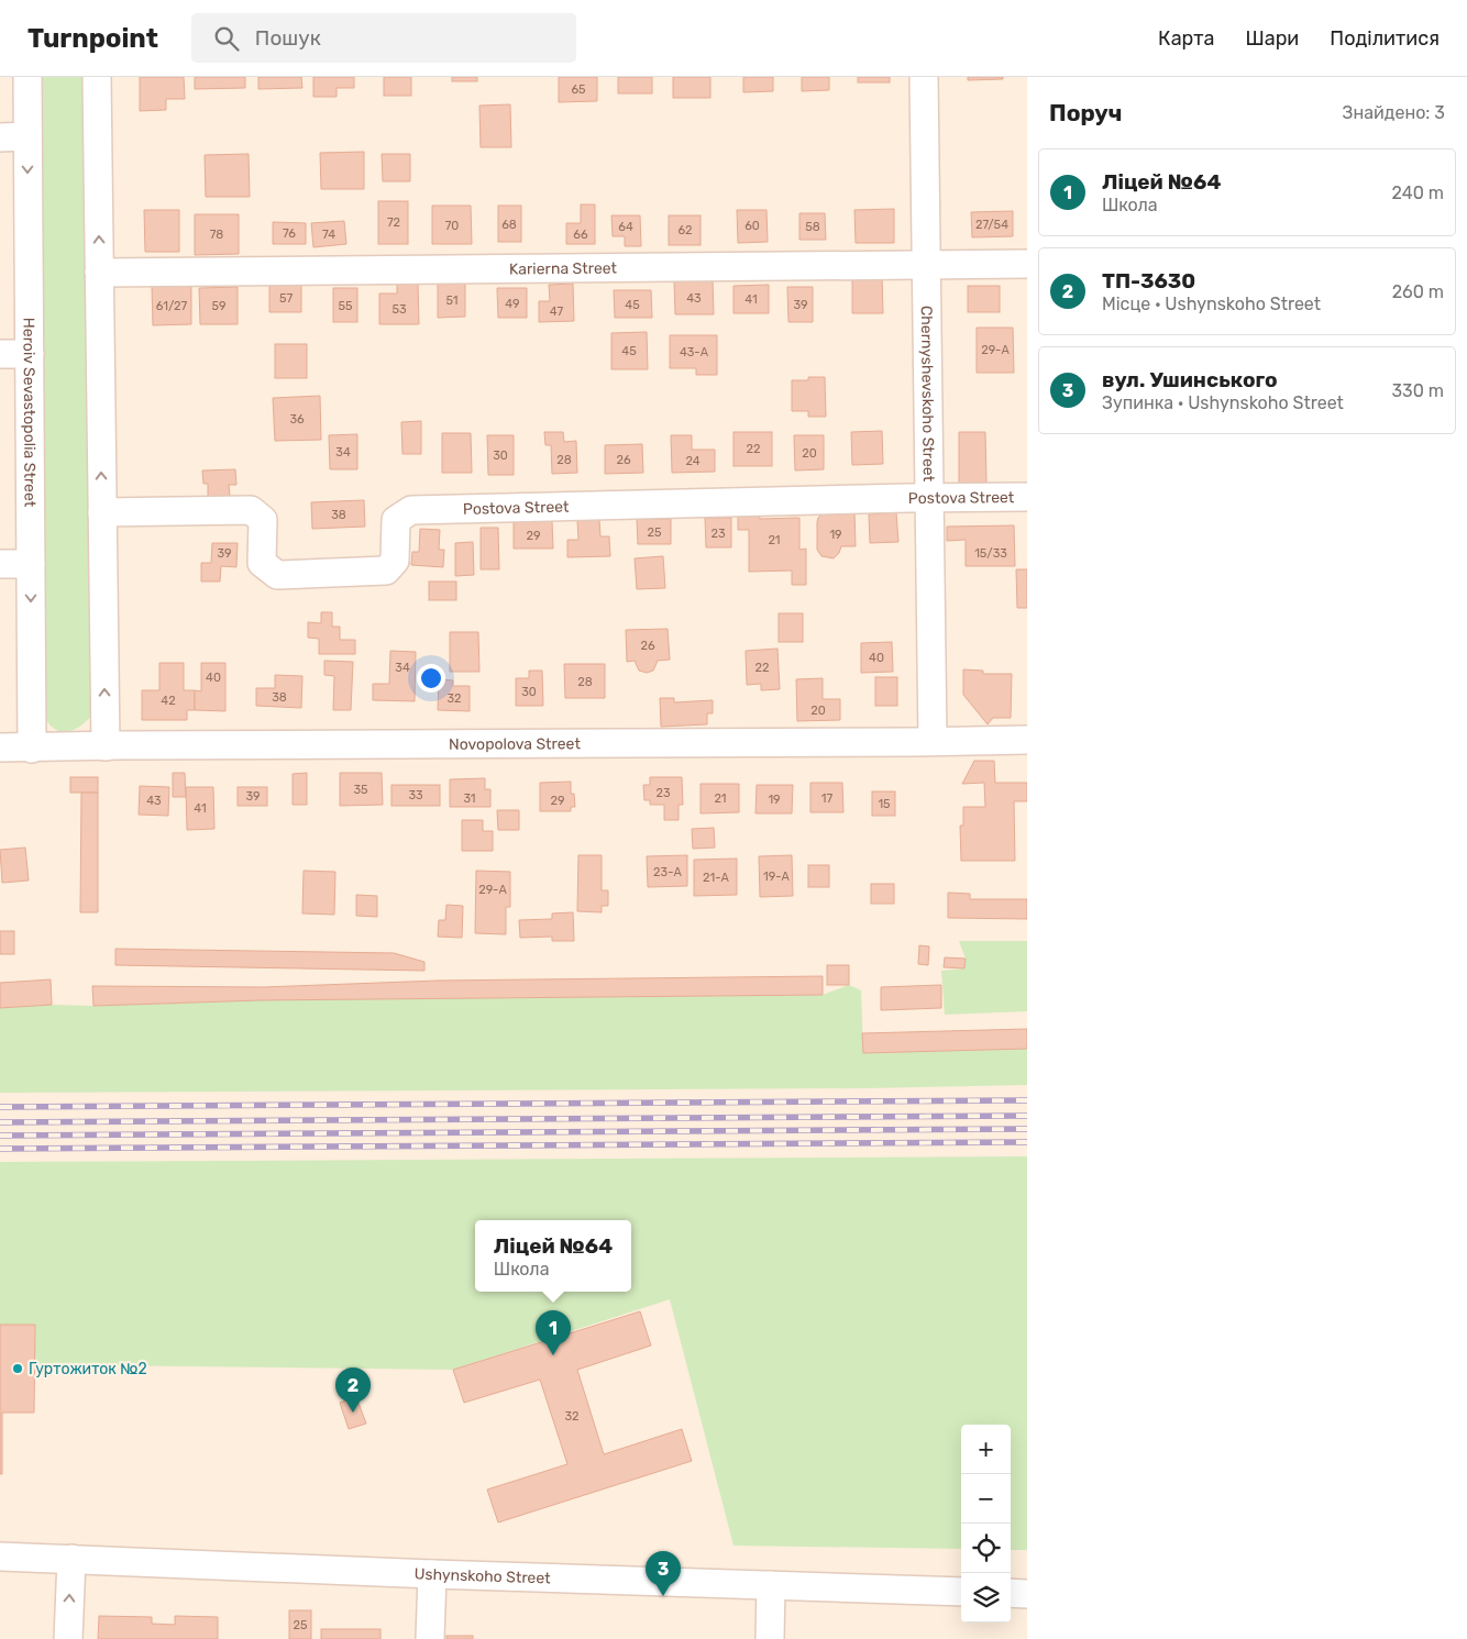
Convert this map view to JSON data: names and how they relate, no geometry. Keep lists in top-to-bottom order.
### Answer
{
  "streets": {
    "street": [
      "Karierna Street",
      "Chernyshevskoho Street",
      "Heroiv Sevastopolia Street",
      "Postova Street",
      "Novopolova Street",
      "Ushynskoho Street"
    ]
  },
  "crossings": [
    ["Karierna Street", "Chernyshevskoho Street"],
    ["Chernyshevskoho Street", "Postova Street"],
    ["Chernyshevskoho Street", "Novopolova Street"],
    ["Heroiv Sevastopolia Street", "Novopolova Street"]
  ],
  "places": ["Гуртожиток №2"],
  "house_numbers": [
    "65",
    "72",
    "68",
    "27/54",
    "70",
    "60",
    "64",
    "58",
    "62",
    "76",
    "78",
    "74",
    "66",
    "57",
    "43",
    "41",
    "51",
    "49",
    "45",
    "39",
    "61/27",
    "59",
    "55",
    "53",
    "47",
    "29-А",
    "45",
    "43-А",
    "36",
    "22",
    "34",
    "20",
    "30",
    "28",
    "26",
    "24",
    "38",
    "25",
    "23",
    "19",
    "29",
    "21",
    "39",
    "15/33",
    "26",
    "40",
    "34",
    "22",
    "40",
    "28",
    "30",
    "38",
    "32",
    "42",
    "20",
    "35",
    "23",
    "33",
    "39",
    "31",
    "21",
    "17",
    "19",
    "43",
    "29",
    "15",
    "41",
    "23-А",
    "19-А",
    "21-А",
    "29-А",
    "32",
    "25"
  ],
  "page": {
    "header": "Turnpoint",
    "search": "Пошук",
    "nav": ["Карта", "Шари", "Поділитися"],
    "heading": ["Поруч", "Знайдено: 3"],
    "list": [
      {
        "mark": "1",
        "name": "Ліцей №64",
        "note": "Школа",
        "value": "240 m"
      },
      {
        "mark": "2",
        "name": "ТП-3630",
        "note": "Місце · Ushynskoho Street",
        "value": "260 m"
      },
      {
        "mark": "3",
        "name": "вул. Ушинського",
        "note": "Зупинка · Ushynskoho Street",
        "value": "330 m"
      }
    ],
    "popup": ["Ліцей №64", "Школа"],
    "pins": ["1", "2", "3"],
    "map_buttons": ["+", "−"]
  }
}
